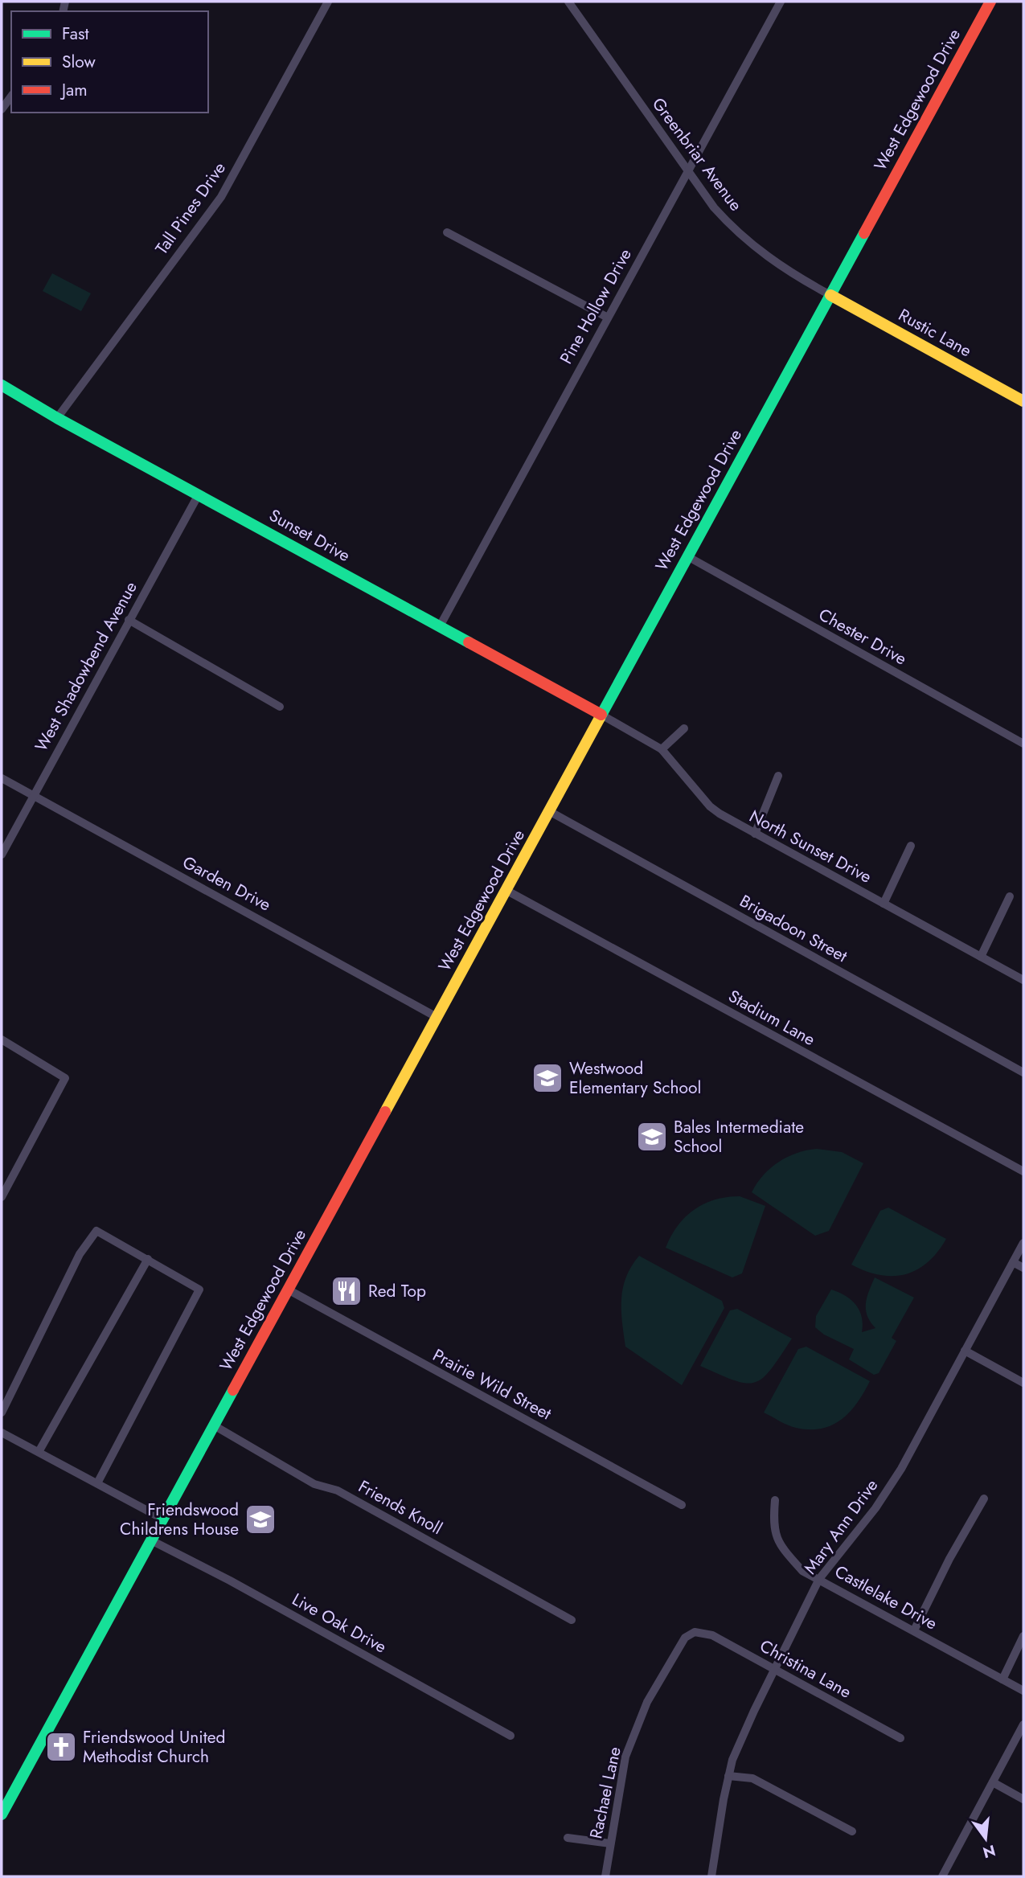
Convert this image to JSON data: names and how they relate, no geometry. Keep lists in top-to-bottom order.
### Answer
{
  "streets": {
    "main road": ["West Edgewood Drive", "Rustic Lane", "Sunset Drive"],
    "street": [
      "Greenbriar Avenue",
      "Tall Pines Drive",
      "Pine Hollow Drive",
      "Chester Drive",
      "West Shadowbend Avenue",
      "North Sunset Drive",
      "Garden Drive",
      "Brigadoon Street",
      "Stadium Lane",
      "Prairie Wild Street",
      "Friends Knoll",
      "Mary Ann Drive",
      "Castlelake Drive",
      "Live Oak Drive",
      "Christina Lane",
      "Rachael Lane"
    ]
  },
  "crossings": [
    ["West Edgewood Drive", "Greenbriar Avenue"],
    ["West Edgewood Drive", "Rustic Lane"],
    ["West Edgewood Drive", "Sunset Drive"],
    ["West Edgewood Drive", "Chester Drive"],
    ["West Edgewood Drive", "North Sunset Drive"],
    ["West Edgewood Drive", "Garden Drive"],
    ["West Edgewood Drive", "Brigadoon Street"],
    ["West Edgewood Drive", "Stadium Lane"],
    ["West Edgewood Drive", "Prairie Wild Street"],
    ["West Edgewood Drive", "Friends Knoll"],
    ["West Edgewood Drive", "Live Oak Drive"],
    ["Greenbriar Avenue", "Pine Hollow Drive"],
    ["Greenbriar Avenue", "Rustic Lane"],
    ["Tall Pines Drive", "Sunset Drive"],
    ["Pine Hollow Drive", "Sunset Drive"],
    ["Sunset Drive", "West Shadowbend Avenue"],
    ["Sunset Drive", "North Sunset Drive"],
    ["West Shadowbend Avenue", "Garden Drive"],
    ["Mary Ann Drive", "Castlelake Drive"],
    ["Mary Ann Drive", "Christina Lane"],
    ["Christina Lane", "Rachael Lane"]
  ],
  "places": {
    "school or university": ["Westwood Elementary School", "Bales Intermediate School", "Friendswood Childrens House"],
    "restaurant": ["Red Top"],
    "church": ["Friendswood United Methodist Church"]
  },
  "legend": ["Fast", "Slow", "Jam"],
  "north": "bottom"
}
